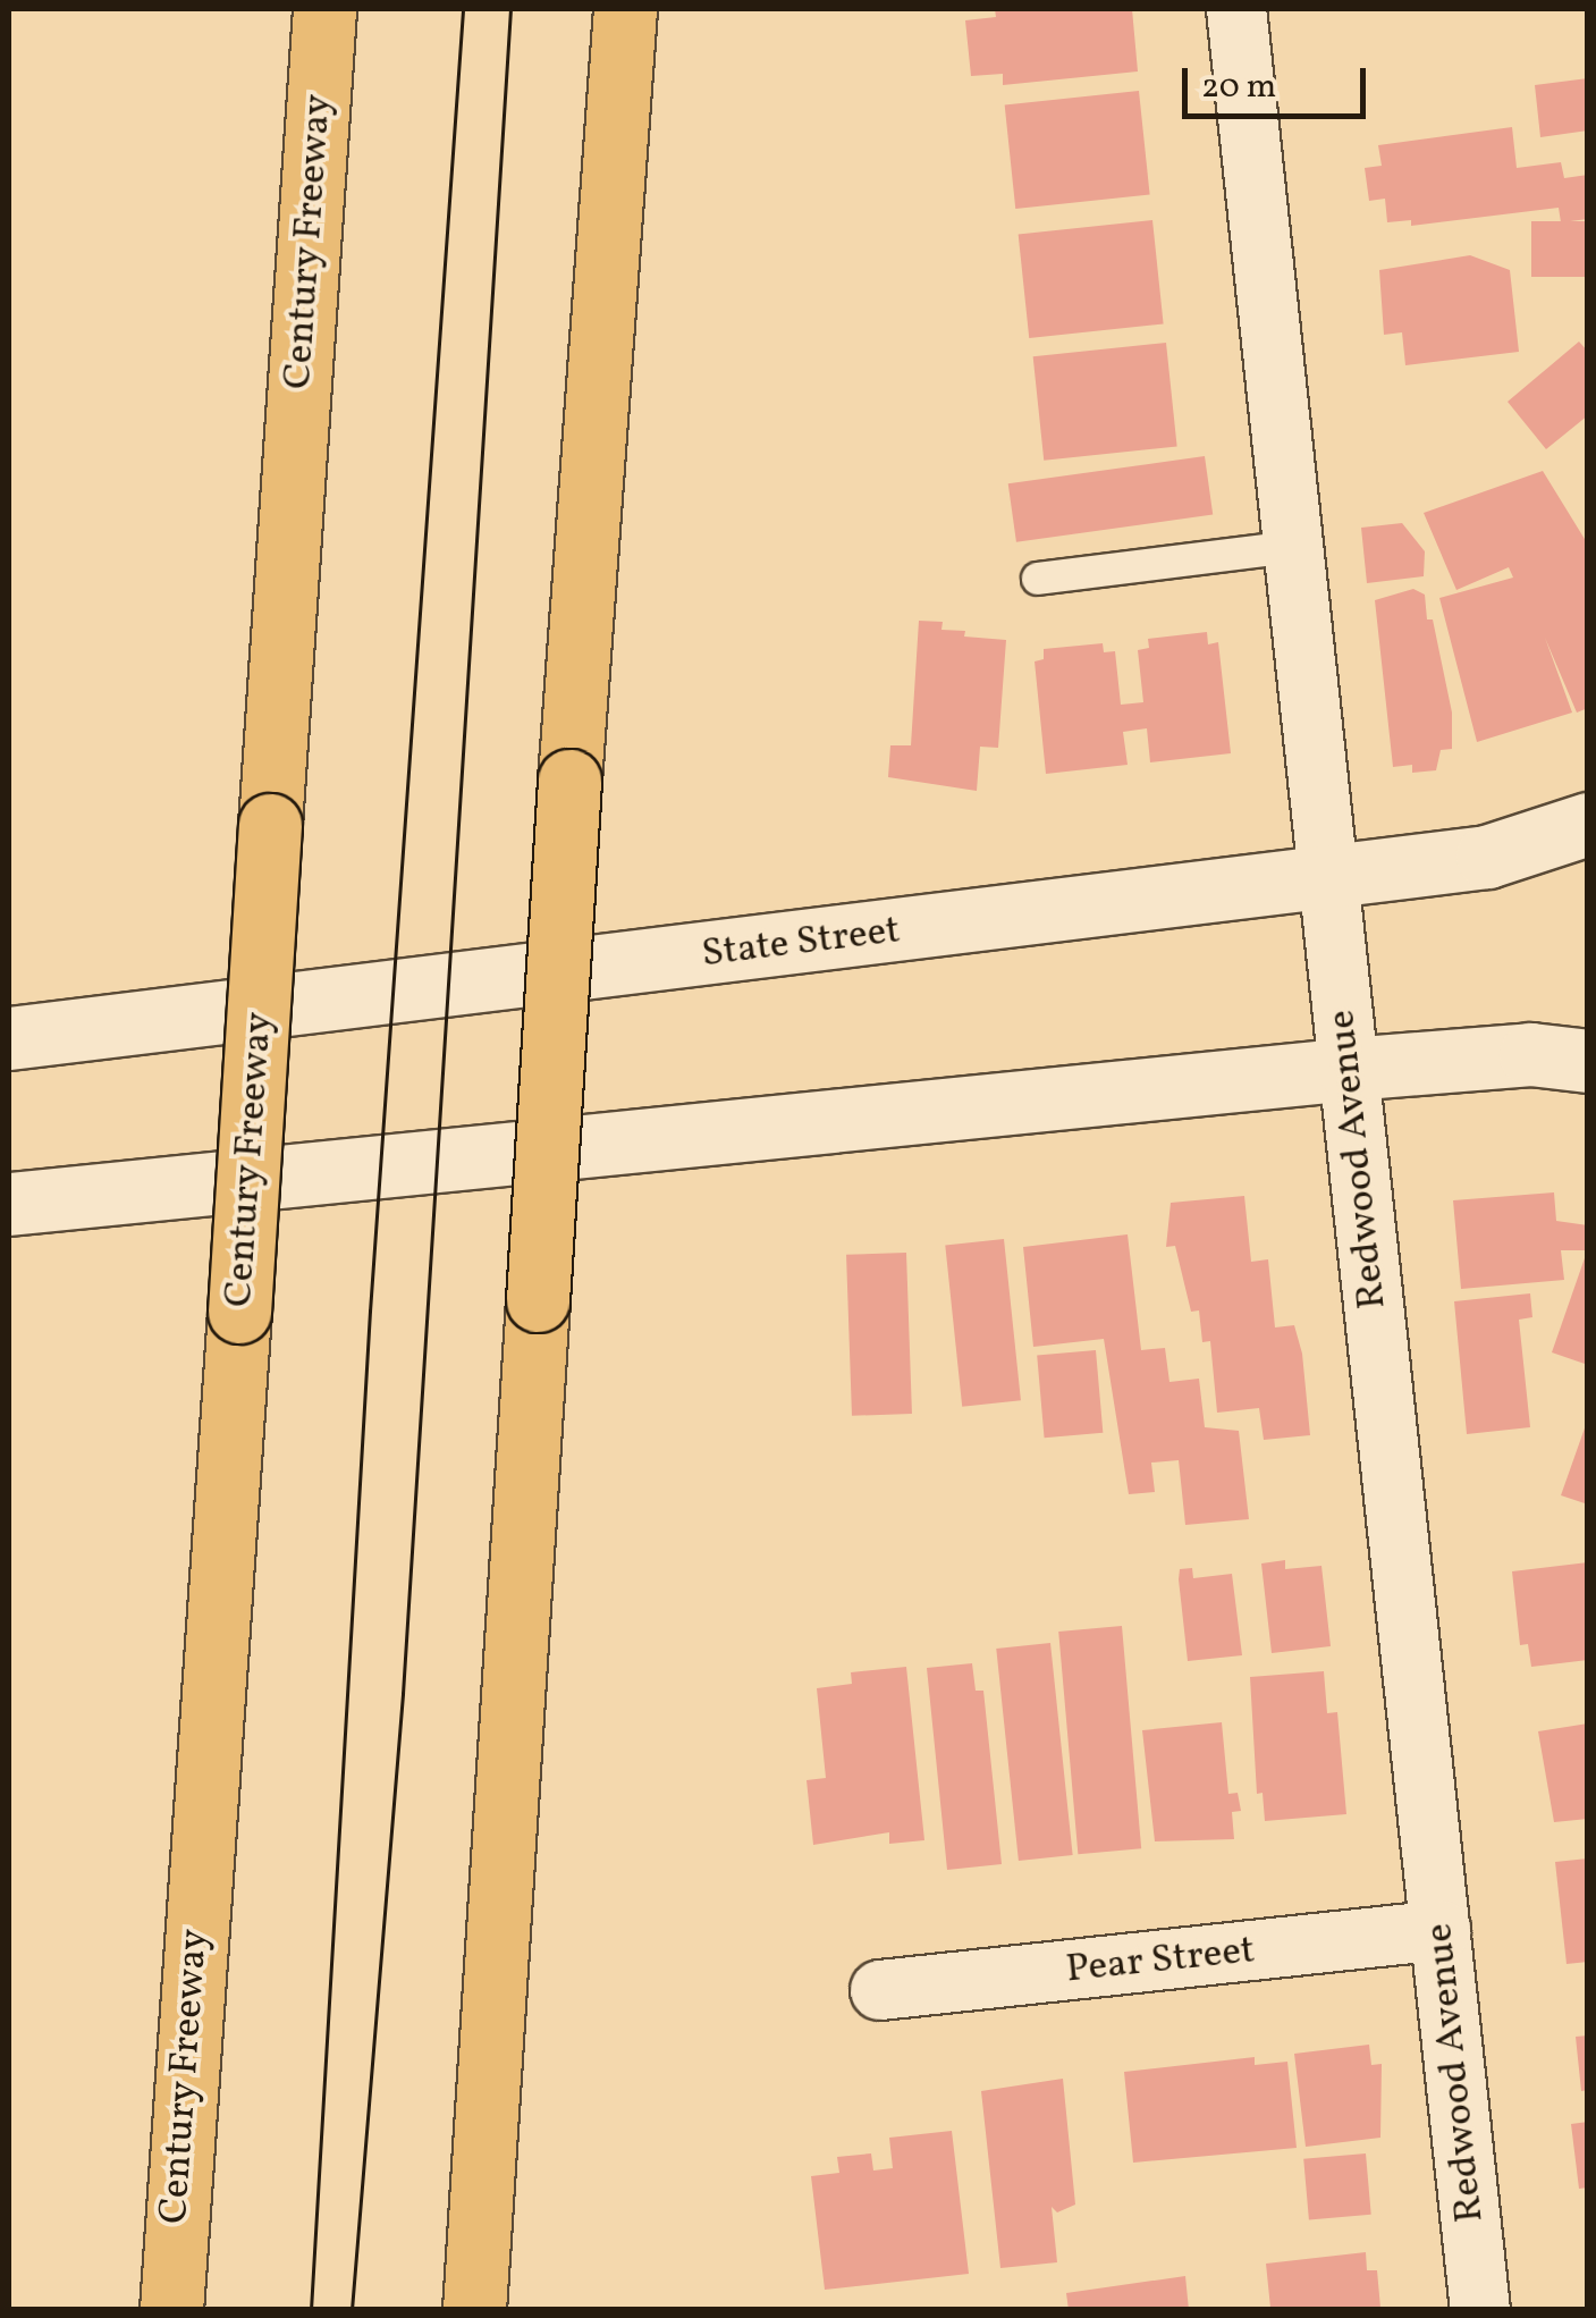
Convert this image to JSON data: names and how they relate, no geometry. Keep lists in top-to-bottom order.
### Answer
{
  "streets": {
    "highway": ["Century Freeway"],
    "main road": ["State Street"],
    "street": ["Redwood Avenue", "Pear Street"]
  },
  "crossings": [
    ["State Street", "Redwood Avenue"],
    ["Redwood Avenue", "Pear Street"]
  ],
  "scale_bar": "20 m"
}
